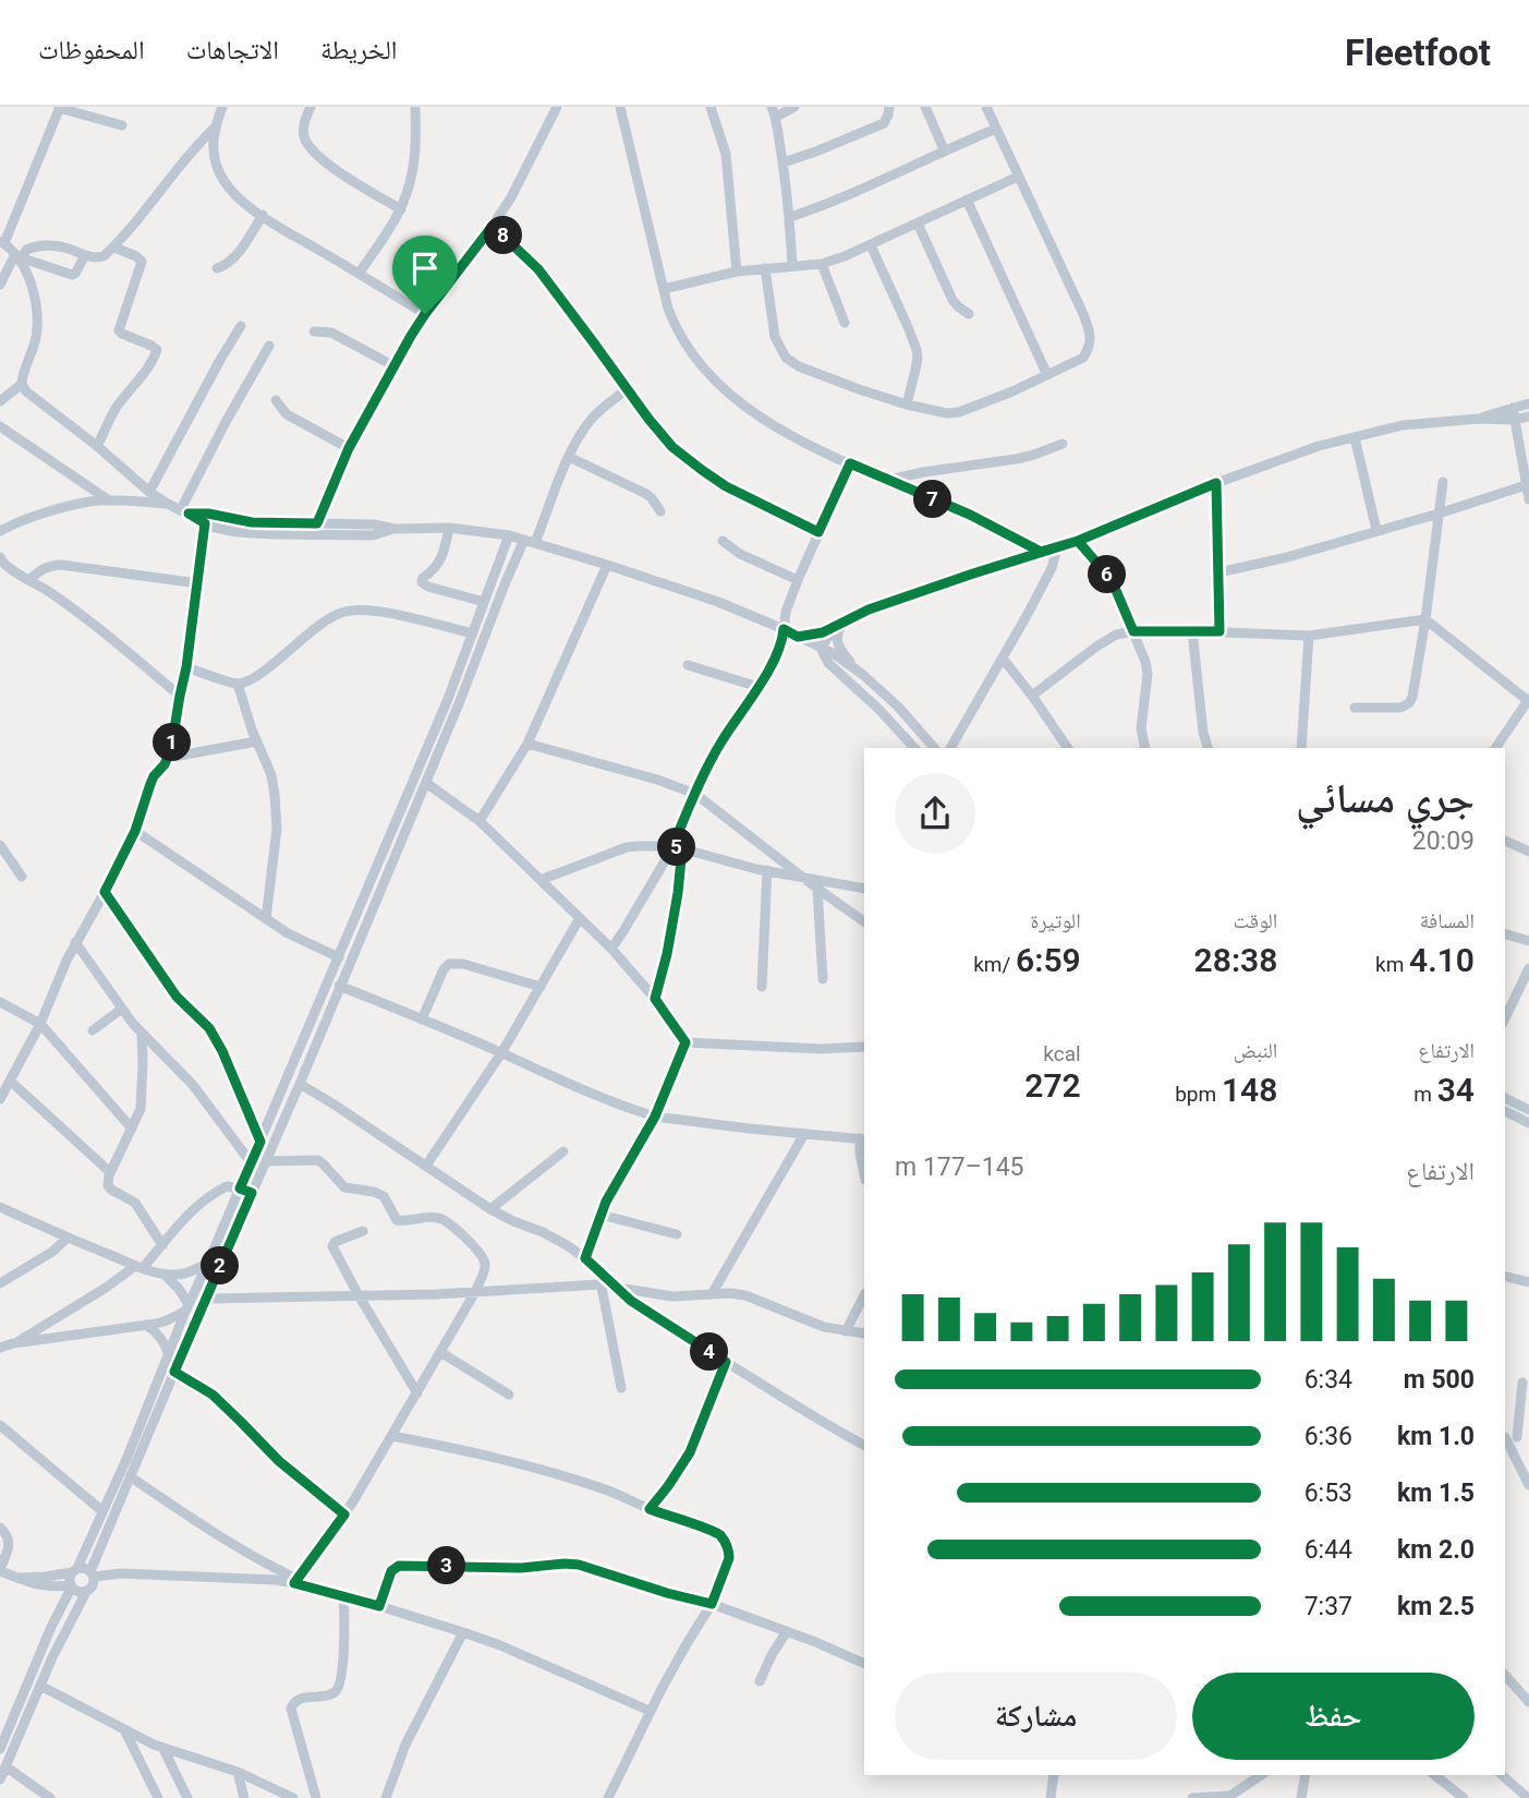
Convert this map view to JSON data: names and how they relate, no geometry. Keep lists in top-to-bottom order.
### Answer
{
  "page": {
    "header": "Fleetfoot",
    "nav": ["الخريطة", "الاتجاهات", "المحفوظات"],
    "pins": [
      "8",
      "7",
      "6",
      "1",
      "5",
      "2",
      "4",
      "3"
    ],
    "heading": ["جري مسائي", "20:09"],
    "stats": [
      ["المسافة", "4.10 km"],
      ["الوقت", "28:38"],
      ["الوتيرة", "6:59 /km"],
      ["الارتفاع", "34 m"],
      ["النبض", "148 bpm"],
      ["kcal", "272"]
    ],
    "chart": ["الارتفاع", "145–177 m"],
    "list": [
      {
        "name": "500 m",
        "note": "6:34"
      },
      {
        "name": "1.0 km",
        "note": "6:36"
      },
      {
        "name": "1.5 km",
        "note": "6:53"
      },
      {
        "name": "2.0 km",
        "note": "6:44"
      },
      {
        "name": "2.5 km",
        "note": "7:37"
      }
    ],
    "buttons": ["حفظ", "مشاركة"]
  }
}
